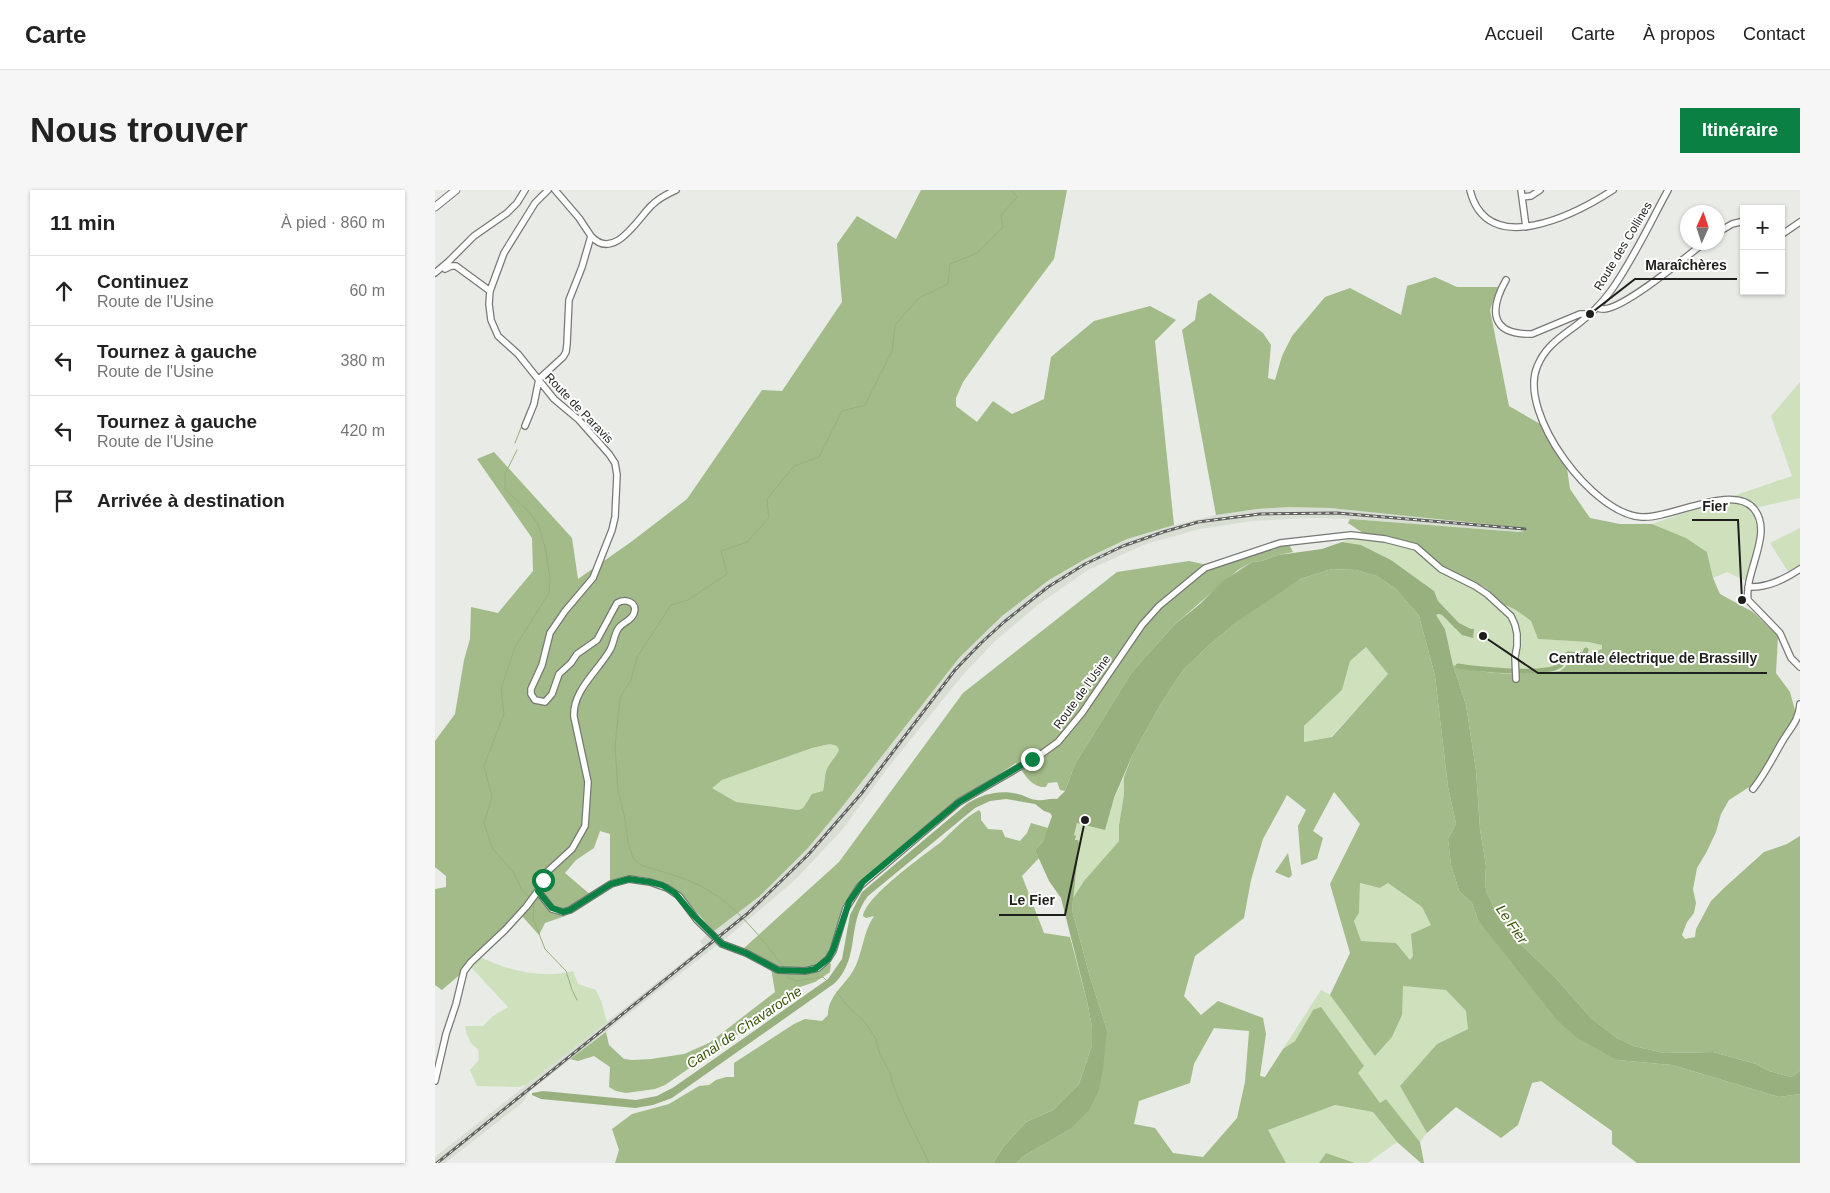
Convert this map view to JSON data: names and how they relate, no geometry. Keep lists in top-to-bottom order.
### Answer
{
  "streets": {
    "street": ["Route des Collines", "Route de Paravis", "Route de l'Usine"]
  },
  "crossings": [
    ["Route de Paravis", "Route de l'Usine"]
  ],
  "water": ["Le Fier", "Canal de Chavaroche"],
  "places": [
    "Maraîchères",
    "Fier",
    "Centrale électrique de Brassilly",
    "Le Fier"
  ],
  "north": "top",
  "page": {
    "header": "Carte",
    "nav": [
      "Accueil",
      "Carte",
      "À propos",
      "Contact"
    ],
    "buttons": "Itinéraire",
    "title": "Nous trouver",
    "heading": ["11 min", "À pied · 860 m"],
    "map_buttons": ["+", "−"],
    "list": [
      ["Continuez", "Route de l'Usine", "60 m"],
      ["Tournez à gauche", "Route de l'Usine", "380 m"],
      ["Tournez à gauche", "Route de l'Usine", "420 m"],
      "Arrivée à destination"
    ]
  }
}
